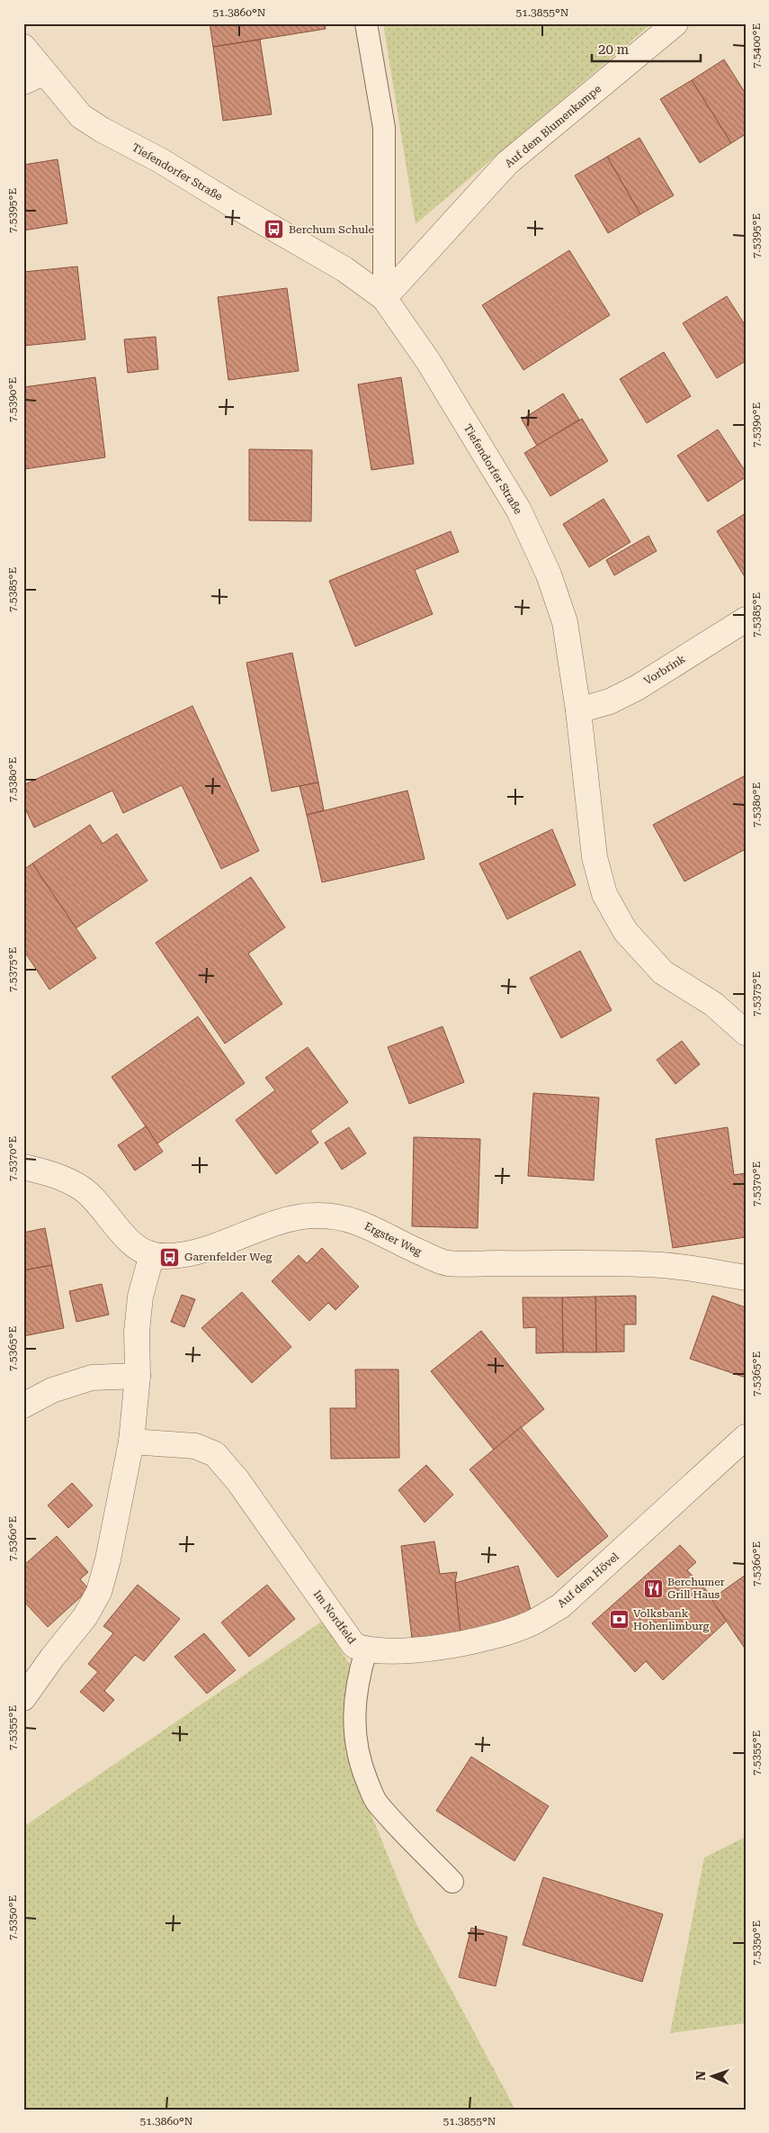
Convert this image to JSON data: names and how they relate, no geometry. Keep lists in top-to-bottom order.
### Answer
{
  "streets": {
    "street": [
      "Auf dem Blumenkampe",
      "Tiefendorfer Straße",
      "Vorbrink",
      "Ergster Weg",
      "Auf dem Hövel",
      "Im Nordfeld"
    ]
  },
  "crossings": [
    ["Auf dem Blumenkampe", "Tiefendorfer Straße"],
    ["Tiefendorfer Straße", "Vorbrink"],
    ["Auf dem Hövel", "Im Nordfeld"]
  ],
  "places": {
    "bus stop": ["Berchum Schule", "Garenfelder Weg"],
    "restaurant": ["Berchumer Grill Haus"],
    "bank": ["Volksbank Hohenlimburg"]
  },
  "scale_bar": "20 m",
  "north": "left",
  "coordinates": [
    "51.3860°N",
    "51.3855°N",
    "7.5400°E",
    "7.5395°E",
    "7.5390°E",
    "7.5385°E",
    "7.5380°E",
    "7.5375°E",
    "7.5370°E",
    "7.5365°E",
    "7.5360°E",
    "7.5355°E",
    "7.5350°E"
  ]
}
